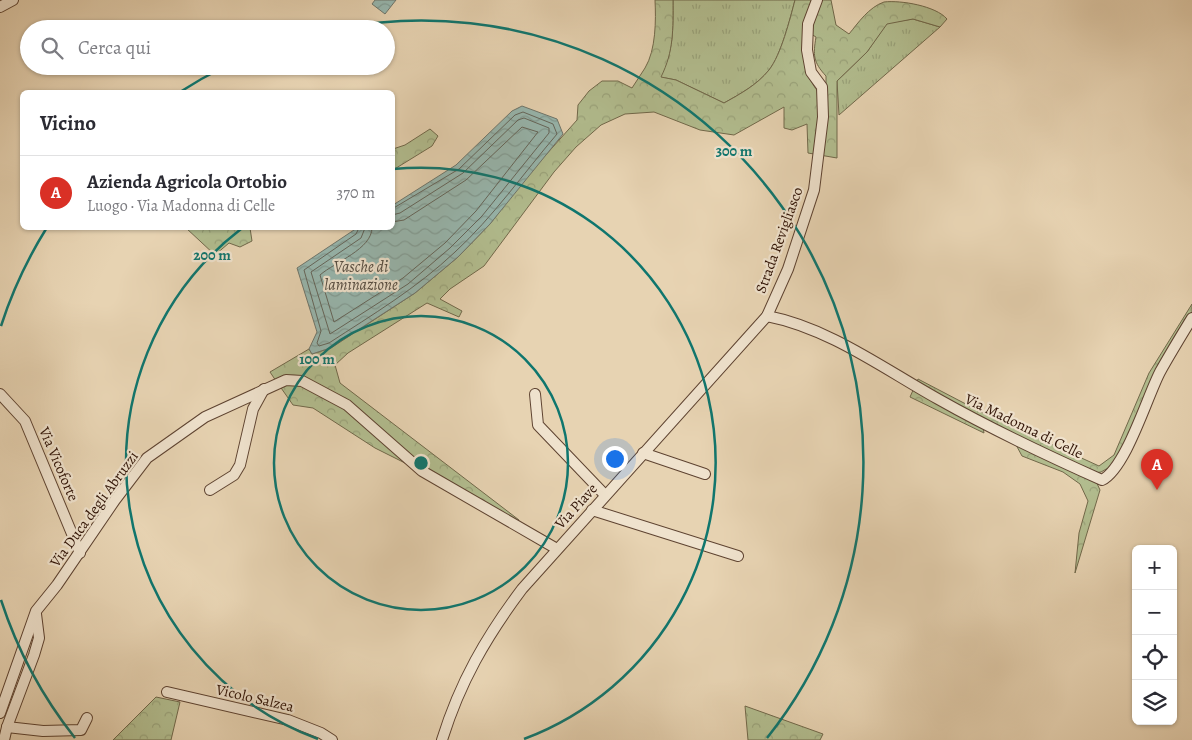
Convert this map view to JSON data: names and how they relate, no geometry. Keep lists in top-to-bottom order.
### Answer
{
  "streets": {
    "street": [
      "Strada Revigliasco",
      "Via Madonna di Celle",
      "Via Vicoforte",
      "Via Piave",
      "Via Duca degli Abruzzi",
      "Vicolo Salzea"
    ]
  },
  "crossings": [
    ["Strada Revigliasco", "Via Madonna di Celle"],
    ["Strada Revigliasco", "Via Piave"],
    ["Via Madonna di Celle", "Via Piave"],
    ["Via Vicoforte", "Via Duca degli Abruzzi"],
    ["Via Piave", "Via Duca degli Abruzzi"]
  ],
  "water": ["Vasche di laminazione"],
  "page": {
    "search": "Cerca qui",
    "heading": "Vicino",
    "list": [
      {
        "mark": "A",
        "name": "Azienda Agricola Ortobio",
        "note": "Luogo · Via Madonna di Celle",
        "value": "370 m"
      }
    ],
    "pins": "A",
    "map_buttons": ["+", "−"]
  },
  "rings": ["300 m", "200 m", "100 m"]
}
